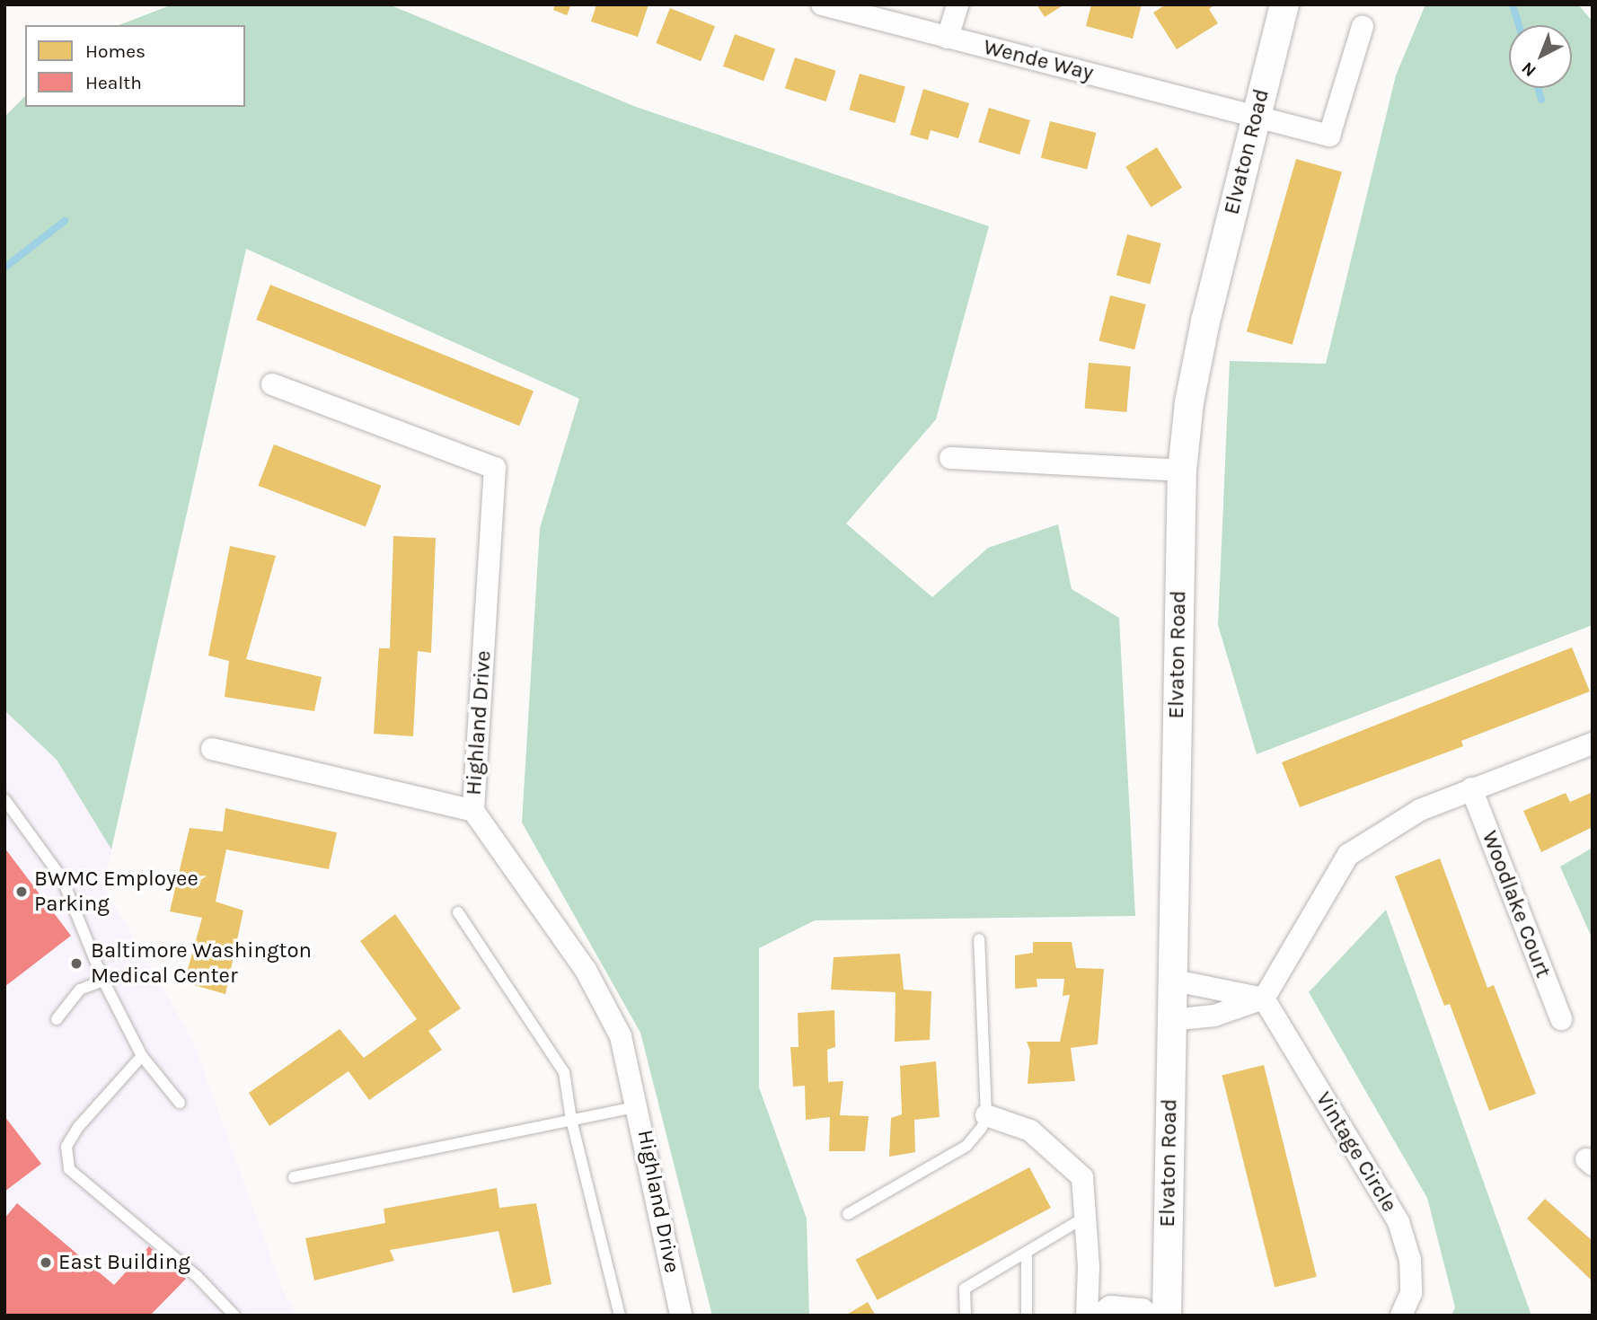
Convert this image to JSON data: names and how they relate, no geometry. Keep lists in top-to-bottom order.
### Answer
{
  "streets": {
    "street": [
      "Wende Way",
      "Elvaton Road",
      "Highland Drive",
      "Woodlake Court",
      "Vintage Circle"
    ]
  },
  "crossings": [
    ["Wende Way", "Elvaton Road"]
  ],
  "places": ["BWMC Employee Parking", "Baltimore Washington Medical Center", "East Building"],
  "legend": ["Homes", "Health"],
  "north": "bottom left"
}
